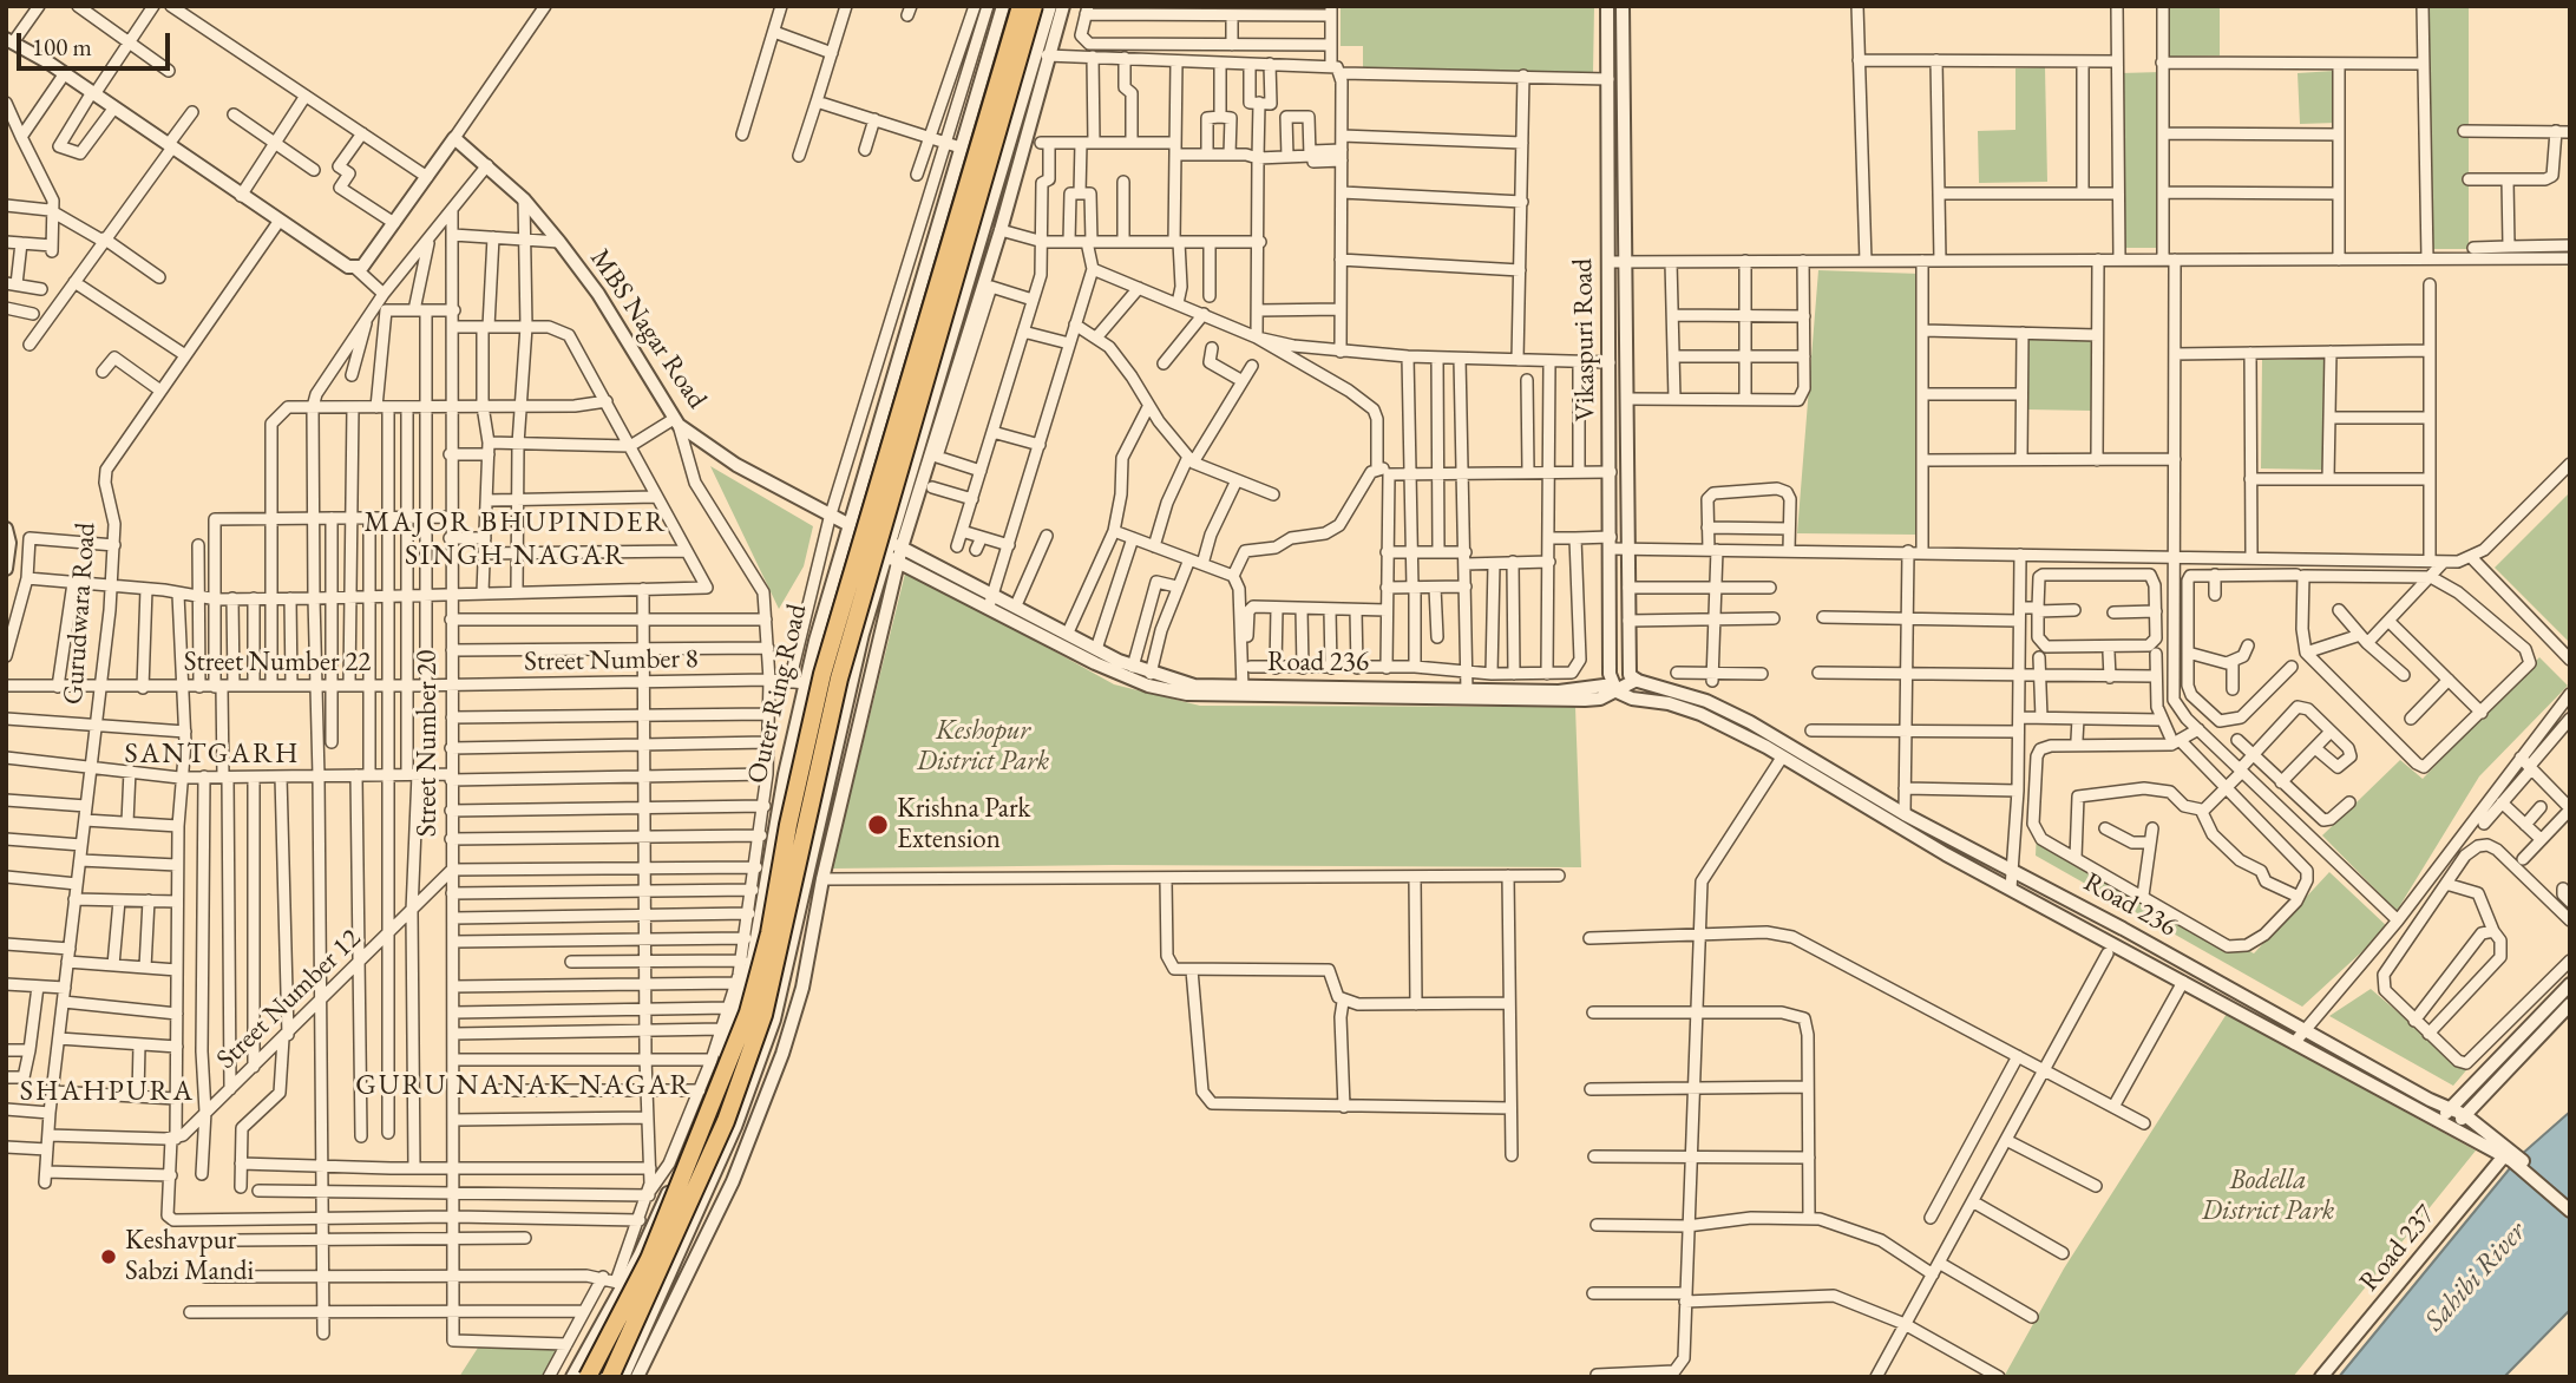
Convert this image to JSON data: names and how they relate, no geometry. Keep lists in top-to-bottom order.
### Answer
{
  "streets": {
    "main road": ["Outer Ring Road"],
    "street": [
      "MBS Nagar Road",
      "Vikaspuri Road",
      "Gurudwara Road",
      "Street Number 8",
      "Street Number 22",
      "Road 236",
      "Street Number 20",
      "Street Number 12",
      "Road 237"
    ]
  },
  "crossings": [
    ["MBS Nagar Road", "Outer Ring Road"],
    ["Vikaspuri Road", "Road 236"],
    ["Gurudwara Road", "Street Number 22"],
    ["Street Number 8", "Street Number 22"],
    ["Street Number 8", "Outer Ring Road"],
    ["Street Number 8", "Street Number 20"],
    ["Street Number 22", "Street Number 20"],
    ["Road 236", "Road 237"],
    ["Street Number 20", "Street Number 12"]
  ],
  "districts": [
    "MAJOR BHUPINDER SINGH NAGAR",
    "SANTGARH",
    "GURU NANAK NAGAR",
    "SHAHPURA"
  ],
  "water": ["Sahibi River"],
  "parks": ["Keshopur District Park", "Bodella District Park"],
  "places": ["Krishna Park Extension", "Keshavpur Sabzi Mandi"],
  "scale_bar": "100 m"
}
